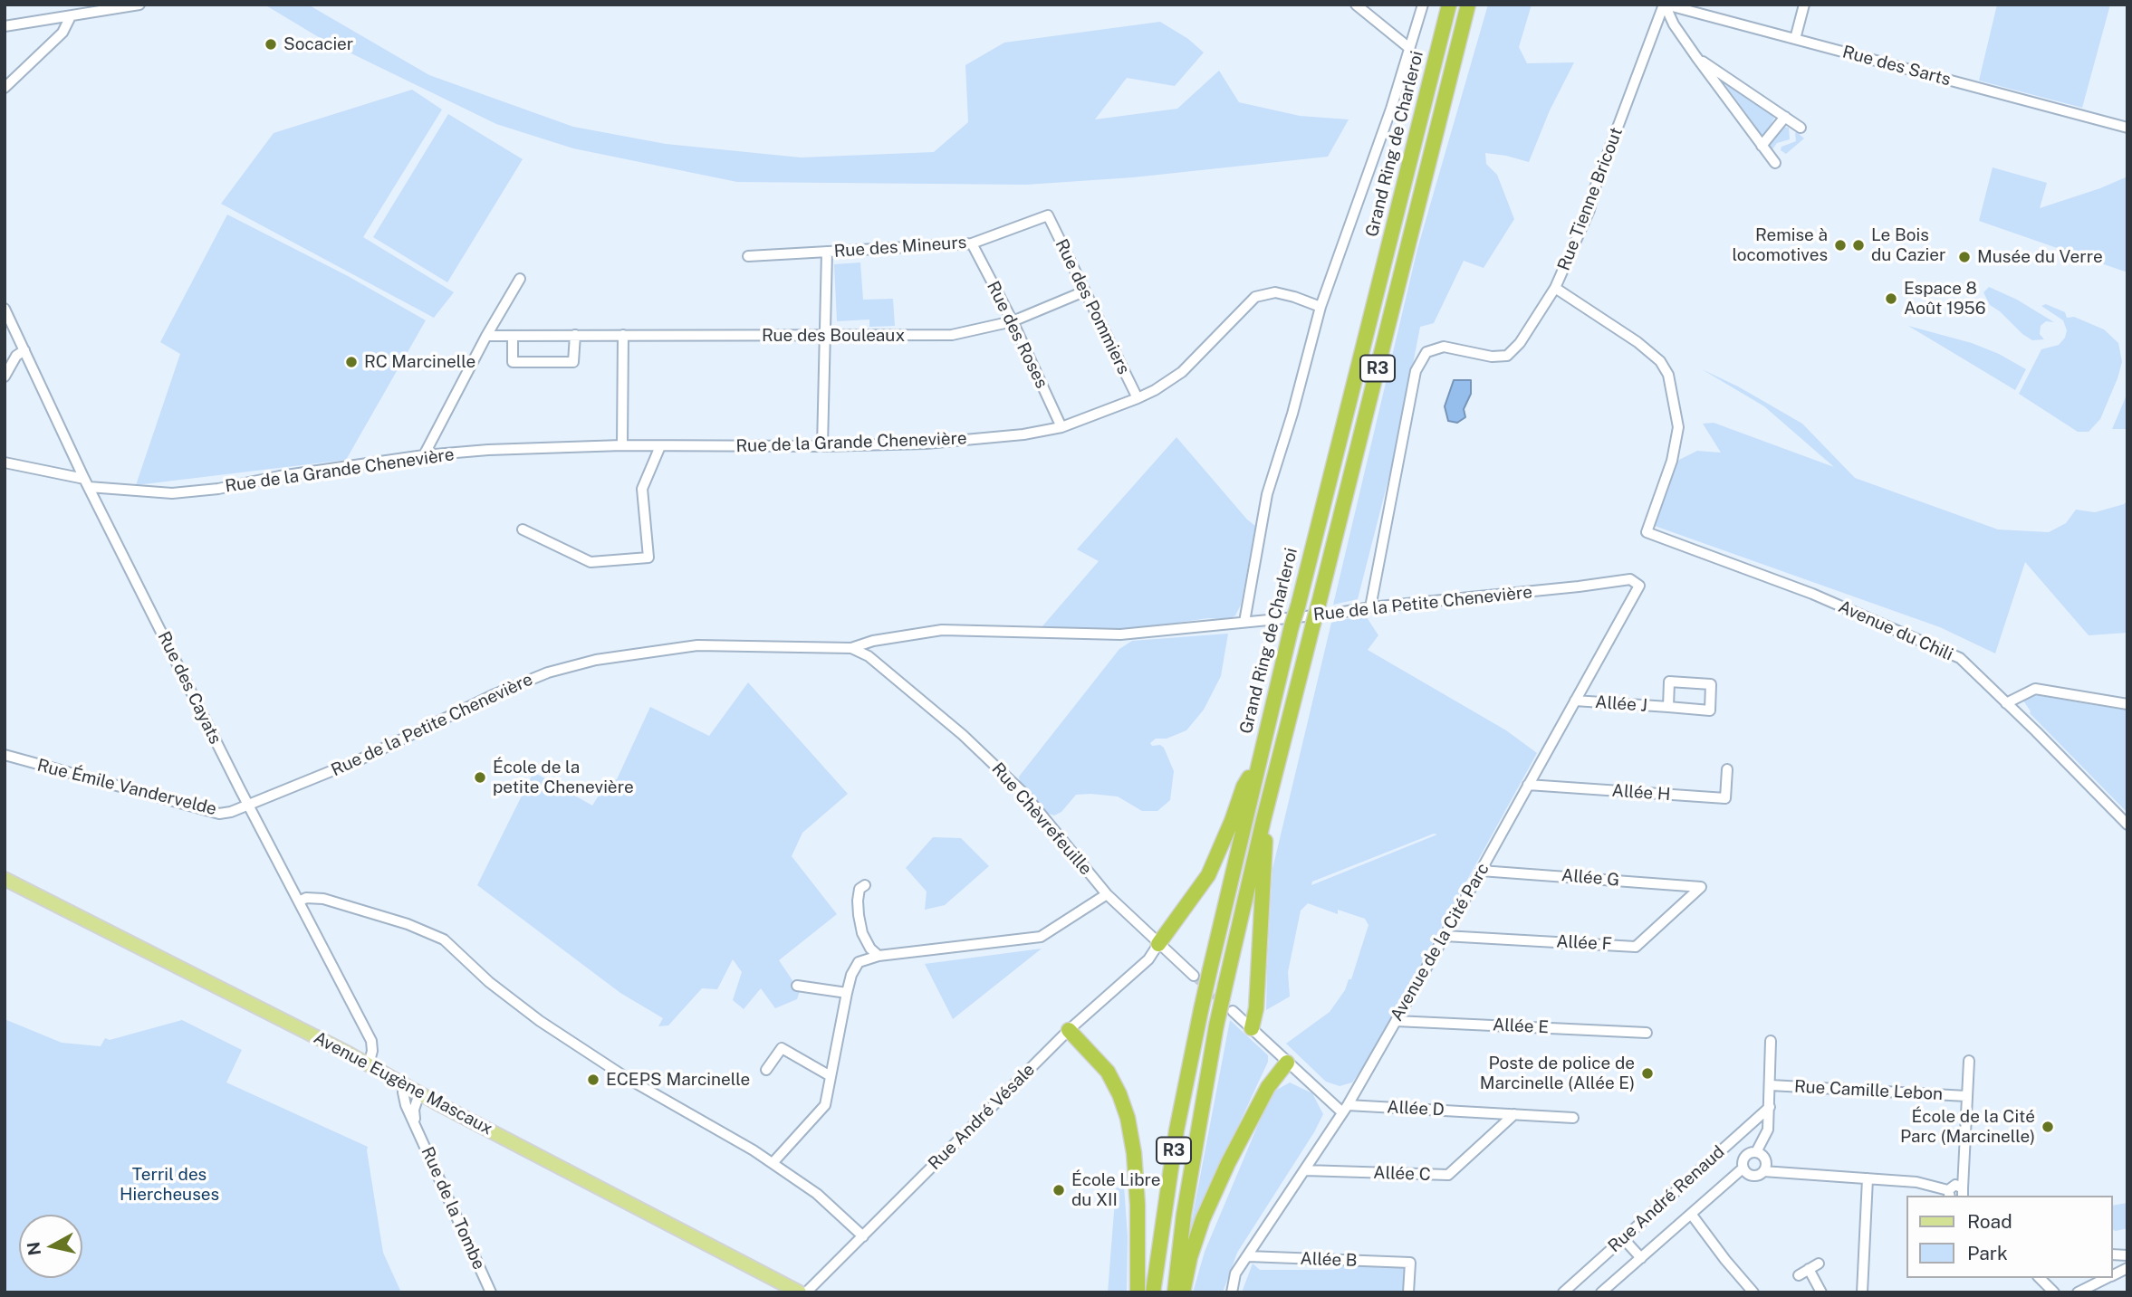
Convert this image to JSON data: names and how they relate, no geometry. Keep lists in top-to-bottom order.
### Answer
{
  "streets": {
    "highway": ["Grand Ring de Charleroi", "R3"],
    "main road": ["Avenue Eugène Mascaux"],
    "street": [
      "Rue des Sarts",
      "Rue Tienne Bricout",
      "Rue des Mineurs",
      "Rue des Pommiers",
      "Rue des Roses",
      "Rue des Bouleaux",
      "Rue de la Grande Chenevière",
      "Rue de la Petite Chenevière",
      "Avenue du Chili",
      "Rue des Cayats",
      "Allée J",
      "Rue Émile Vandervelde",
      "Allée H",
      "Rue Chèvrefeuille",
      "Allée G",
      "Avenue de la Cité Parc",
      "Allée F",
      "Allée E",
      "Rue Camille Lebon",
      "Allée D",
      "Rue André Vésale",
      "Allée C",
      "Rue André Renaud",
      "Rue de la Tombe",
      "Allée B"
    ]
  },
  "crossings": [
    ["Rue des Sarts", "Rue Tienne Bricout"],
    ["Rue Tienne Bricout", "Rue de la Petite Chenevière"],
    ["Rue Tienne Bricout", "Avenue du Chili"],
    ["Rue des Mineurs", "Rue des Pommiers"],
    ["Rue des Mineurs", "Rue des Roses"],
    ["Rue des Pommiers", "Rue des Bouleaux"],
    ["Rue des Pommiers", "Rue de la Grande Chenevière"],
    ["Rue des Roses", "Rue des Bouleaux"],
    ["Rue des Roses", "Rue de la Grande Chenevière"],
    ["Rue de la Grande Chenevière", "Rue des Cayats"],
    ["Rue de la Petite Chenevière", "Rue des Cayats"],
    ["Rue de la Petite Chenevière", "Rue Émile Vandervelde"],
    ["Rue de la Petite Chenevière", "Rue Chèvrefeuille"],
    ["Rue de la Petite Chenevière", "Avenue de la Cité Parc"],
    ["Rue des Cayats", "Rue Émile Vandervelde"],
    ["Rue des Cayats", "Avenue Eugène Mascaux"],
    ["Allée J", "Avenue de la Cité Parc"],
    ["Allée H", "Avenue de la Cité Parc"],
    ["Rue Chèvrefeuille", "Rue André Vésale"],
    ["Allée G", "Avenue de la Cité Parc"],
    ["Allée G", "Allée F"],
    ["Avenue de la Cité Parc", "Allée F"],
    ["Avenue de la Cité Parc", "Allée E"],
    ["Avenue de la Cité Parc", "Allée D"],
    ["Avenue de la Cité Parc", "Allée C"],
    ["Avenue de la Cité Parc", "Allée B"],
    ["Avenue Eugène Mascaux", "Rue de la Tombe"],
    ["Rue Camille Lebon", "Rue André Renaud"],
    ["Allée D", "Allée C"]
  ],
  "parks": ["Terril des Hiercheuses"],
  "places": [
    "Socacier",
    "Remise à locomotives",
    "Le Bois du Cazier",
    "Musée du Verre",
    "Espace 8 Août 1956",
    "RC Marcinelle",
    "École de la petite Chenevière",
    "Poste de police de Marcinelle (Allée E)",
    "ECEPS Marcinelle",
    "École de la Cité Parc (Marcinelle)",
    "École Libre du XII"
  ],
  "legend": ["Road", "Park"],
  "north": "left"
}
